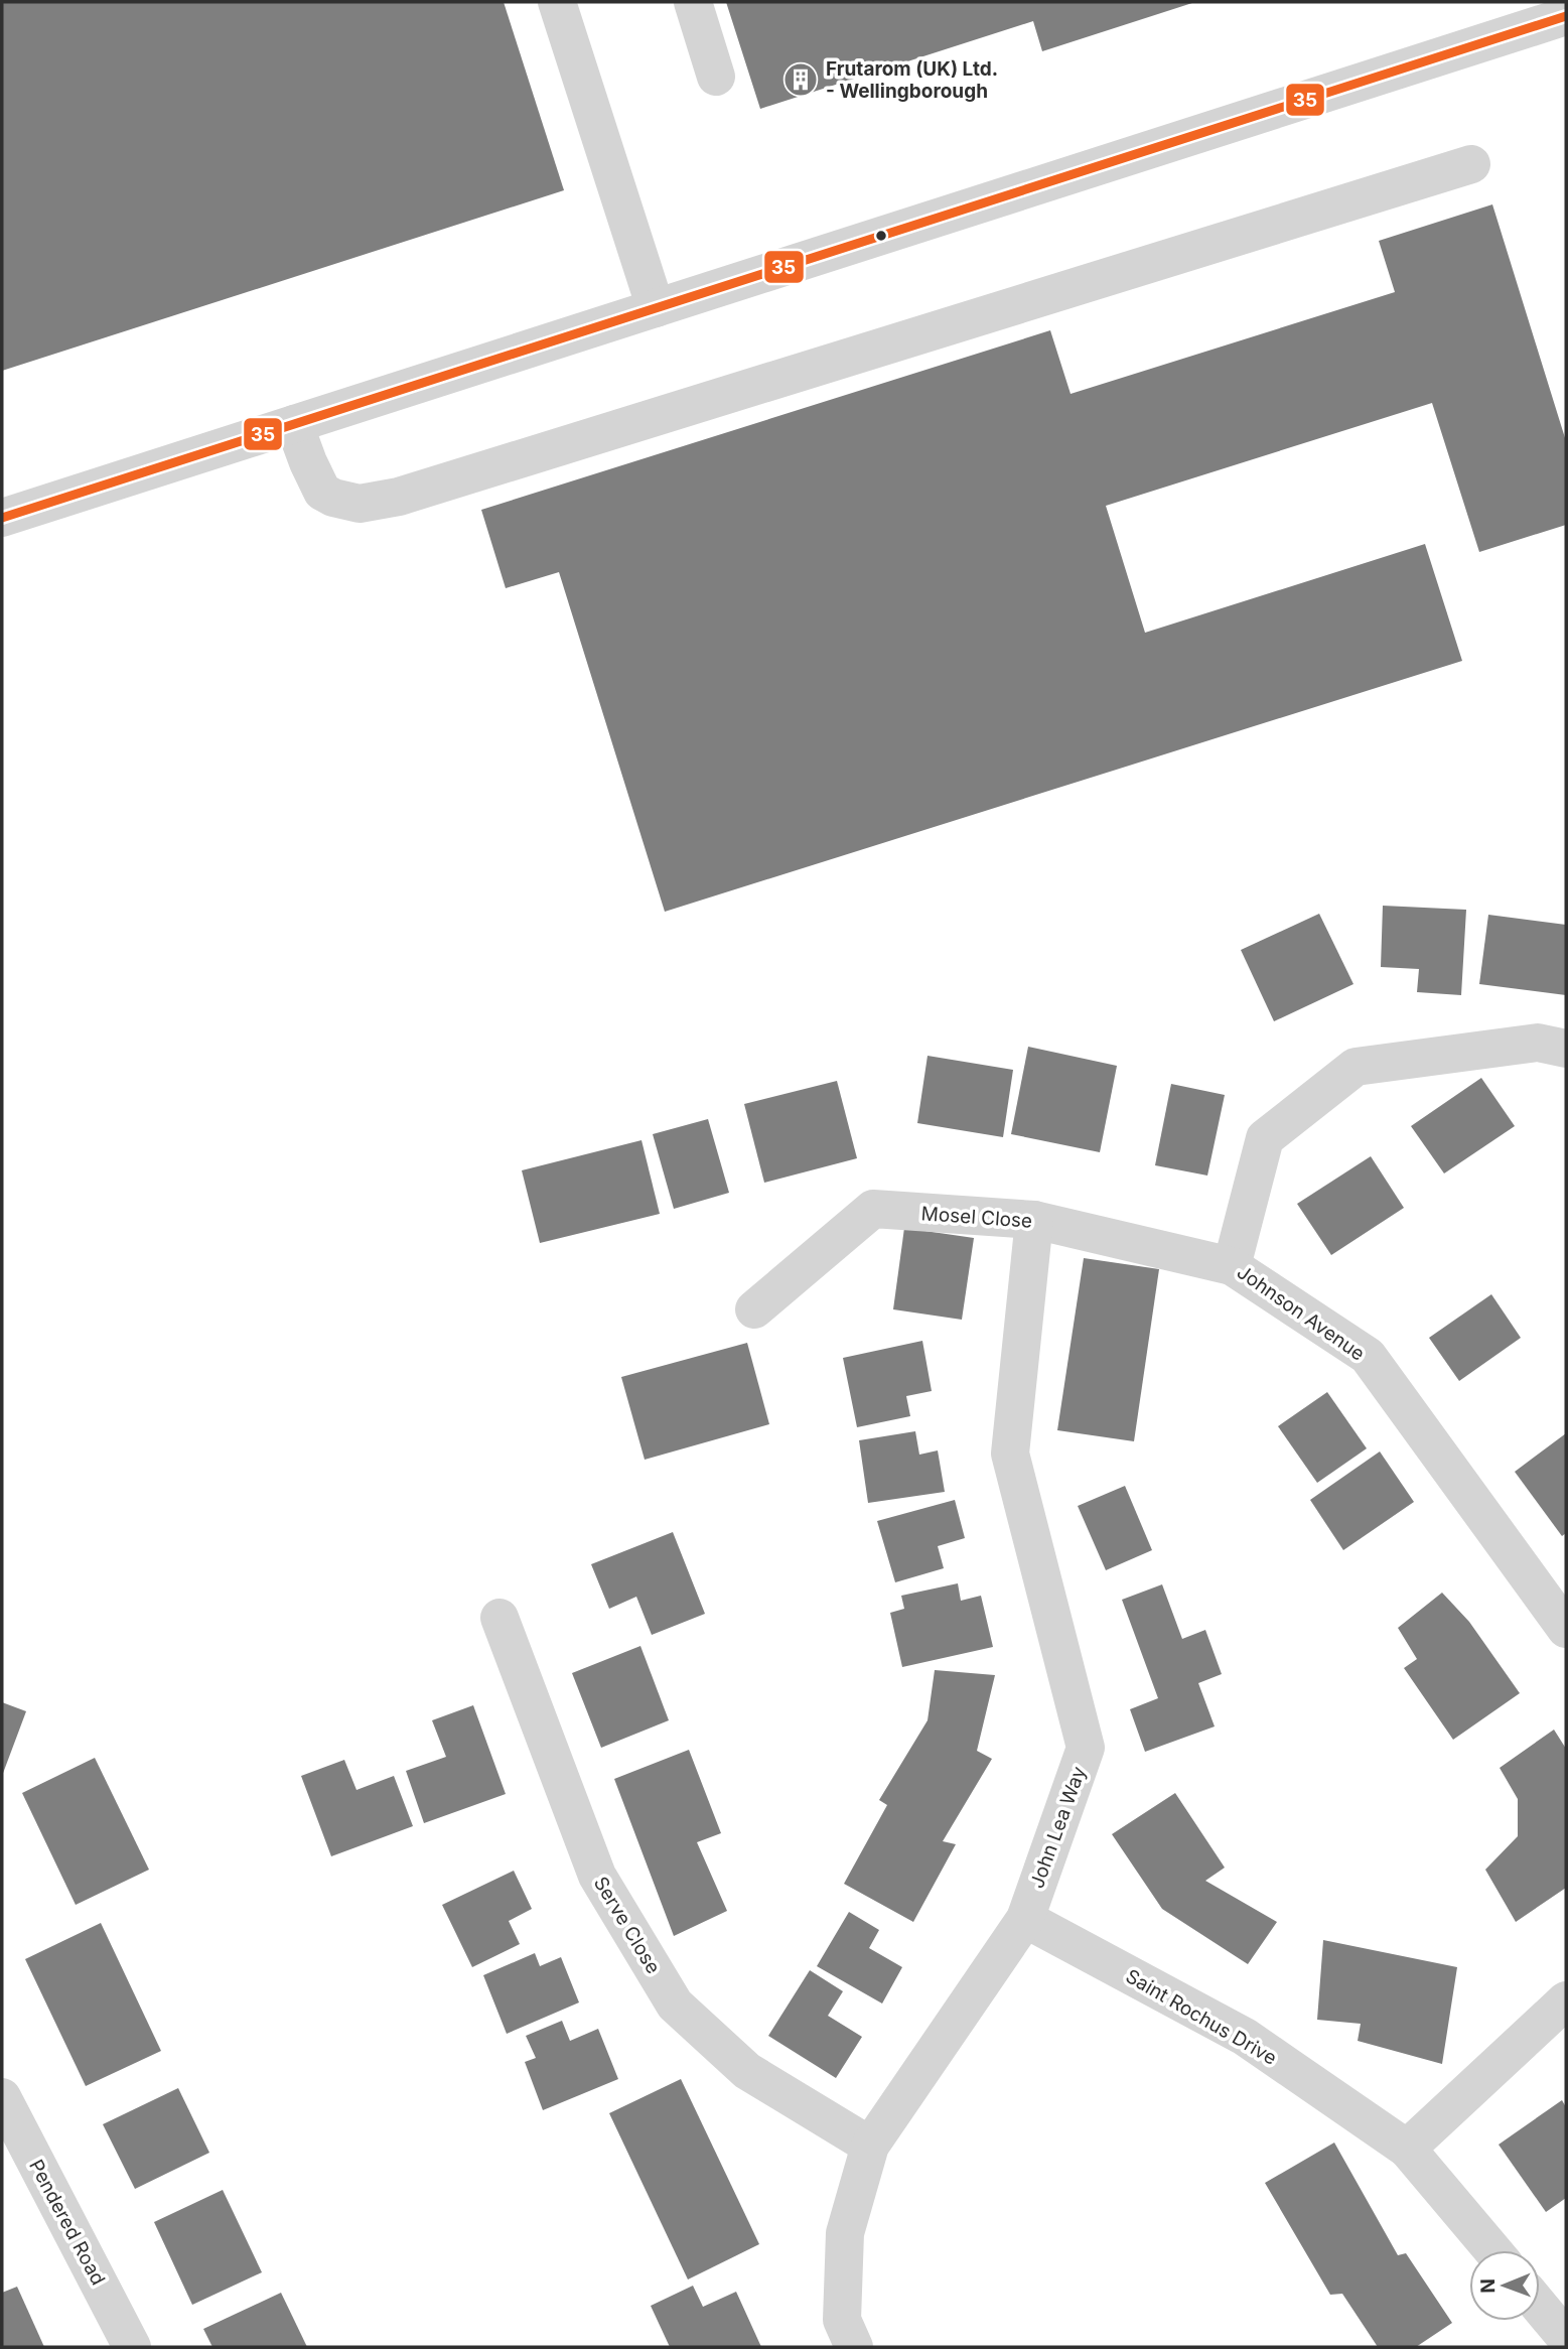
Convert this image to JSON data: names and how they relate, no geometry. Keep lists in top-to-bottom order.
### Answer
{
  "streets": {
    "street": [
      "Mosel Close",
      "Johnson Avenue",
      "John Lea Way",
      "Serve Close",
      "Saint Rochus Drive",
      "Pendered Road"
    ]
  },
  "crossings": [
    ["Mosel Close", "Johnson Avenue"],
    ["Mosel Close", "John Lea Way"],
    ["John Lea Way", "Serve Close"],
    ["John Lea Way", "Saint Rochus Drive"]
  ],
  "places": {
    "building": ["Frutarom (UK) Ltd. - Wellingborough"]
  },
  "lines": ["transit line 35"],
  "north": "left"
}
